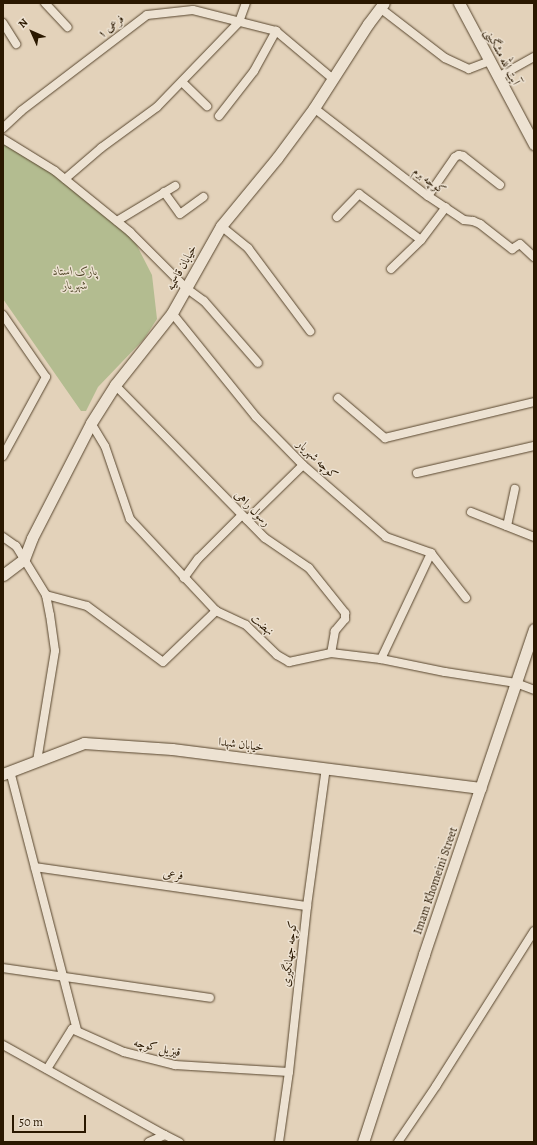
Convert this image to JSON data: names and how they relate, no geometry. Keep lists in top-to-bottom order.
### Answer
{
  "streets": {
    "street": [
      "فرعی ۱",
      "آیت الله مشگینی",
      "کوچه برم",
      "خیابان قاسمیه",
      "کوچه شهریار",
      "رسول راهی",
      "نهضت",
      "خیابان شهدا",
      "فرعی",
      "Imam Khomeini Street",
      "کوچه جهانگیری",
      "قیزیل کوچه"
    ]
  },
  "crossings": [
    ["فرعی ۱", "خیابان قاسمیه"],
    ["کوچه برم", "خیابان قاسمیه"],
    ["خیابان قاسمیه", "کوچه شهریار"],
    ["خیابان قاسمیه", "رسول راهی"],
    ["خیابان قاسمیه", "نهضت"],
    ["رسول راهی", "نهضت"],
    ["نهضت", "Imam Khomeini Street"],
    ["خیابان شهدا", "Imam Khomeini Street"],
    ["خیابان شهدا", "کوچه جهانگیری"],
    ["فرعی", "کوچه جهانگیری"],
    ["کوچه جهانگیری", "قیزیل کوچه"]
  ],
  "parks": ["پارک استاد شهریار"],
  "scale_bar": "50 m",
  "north": "top left"
}
